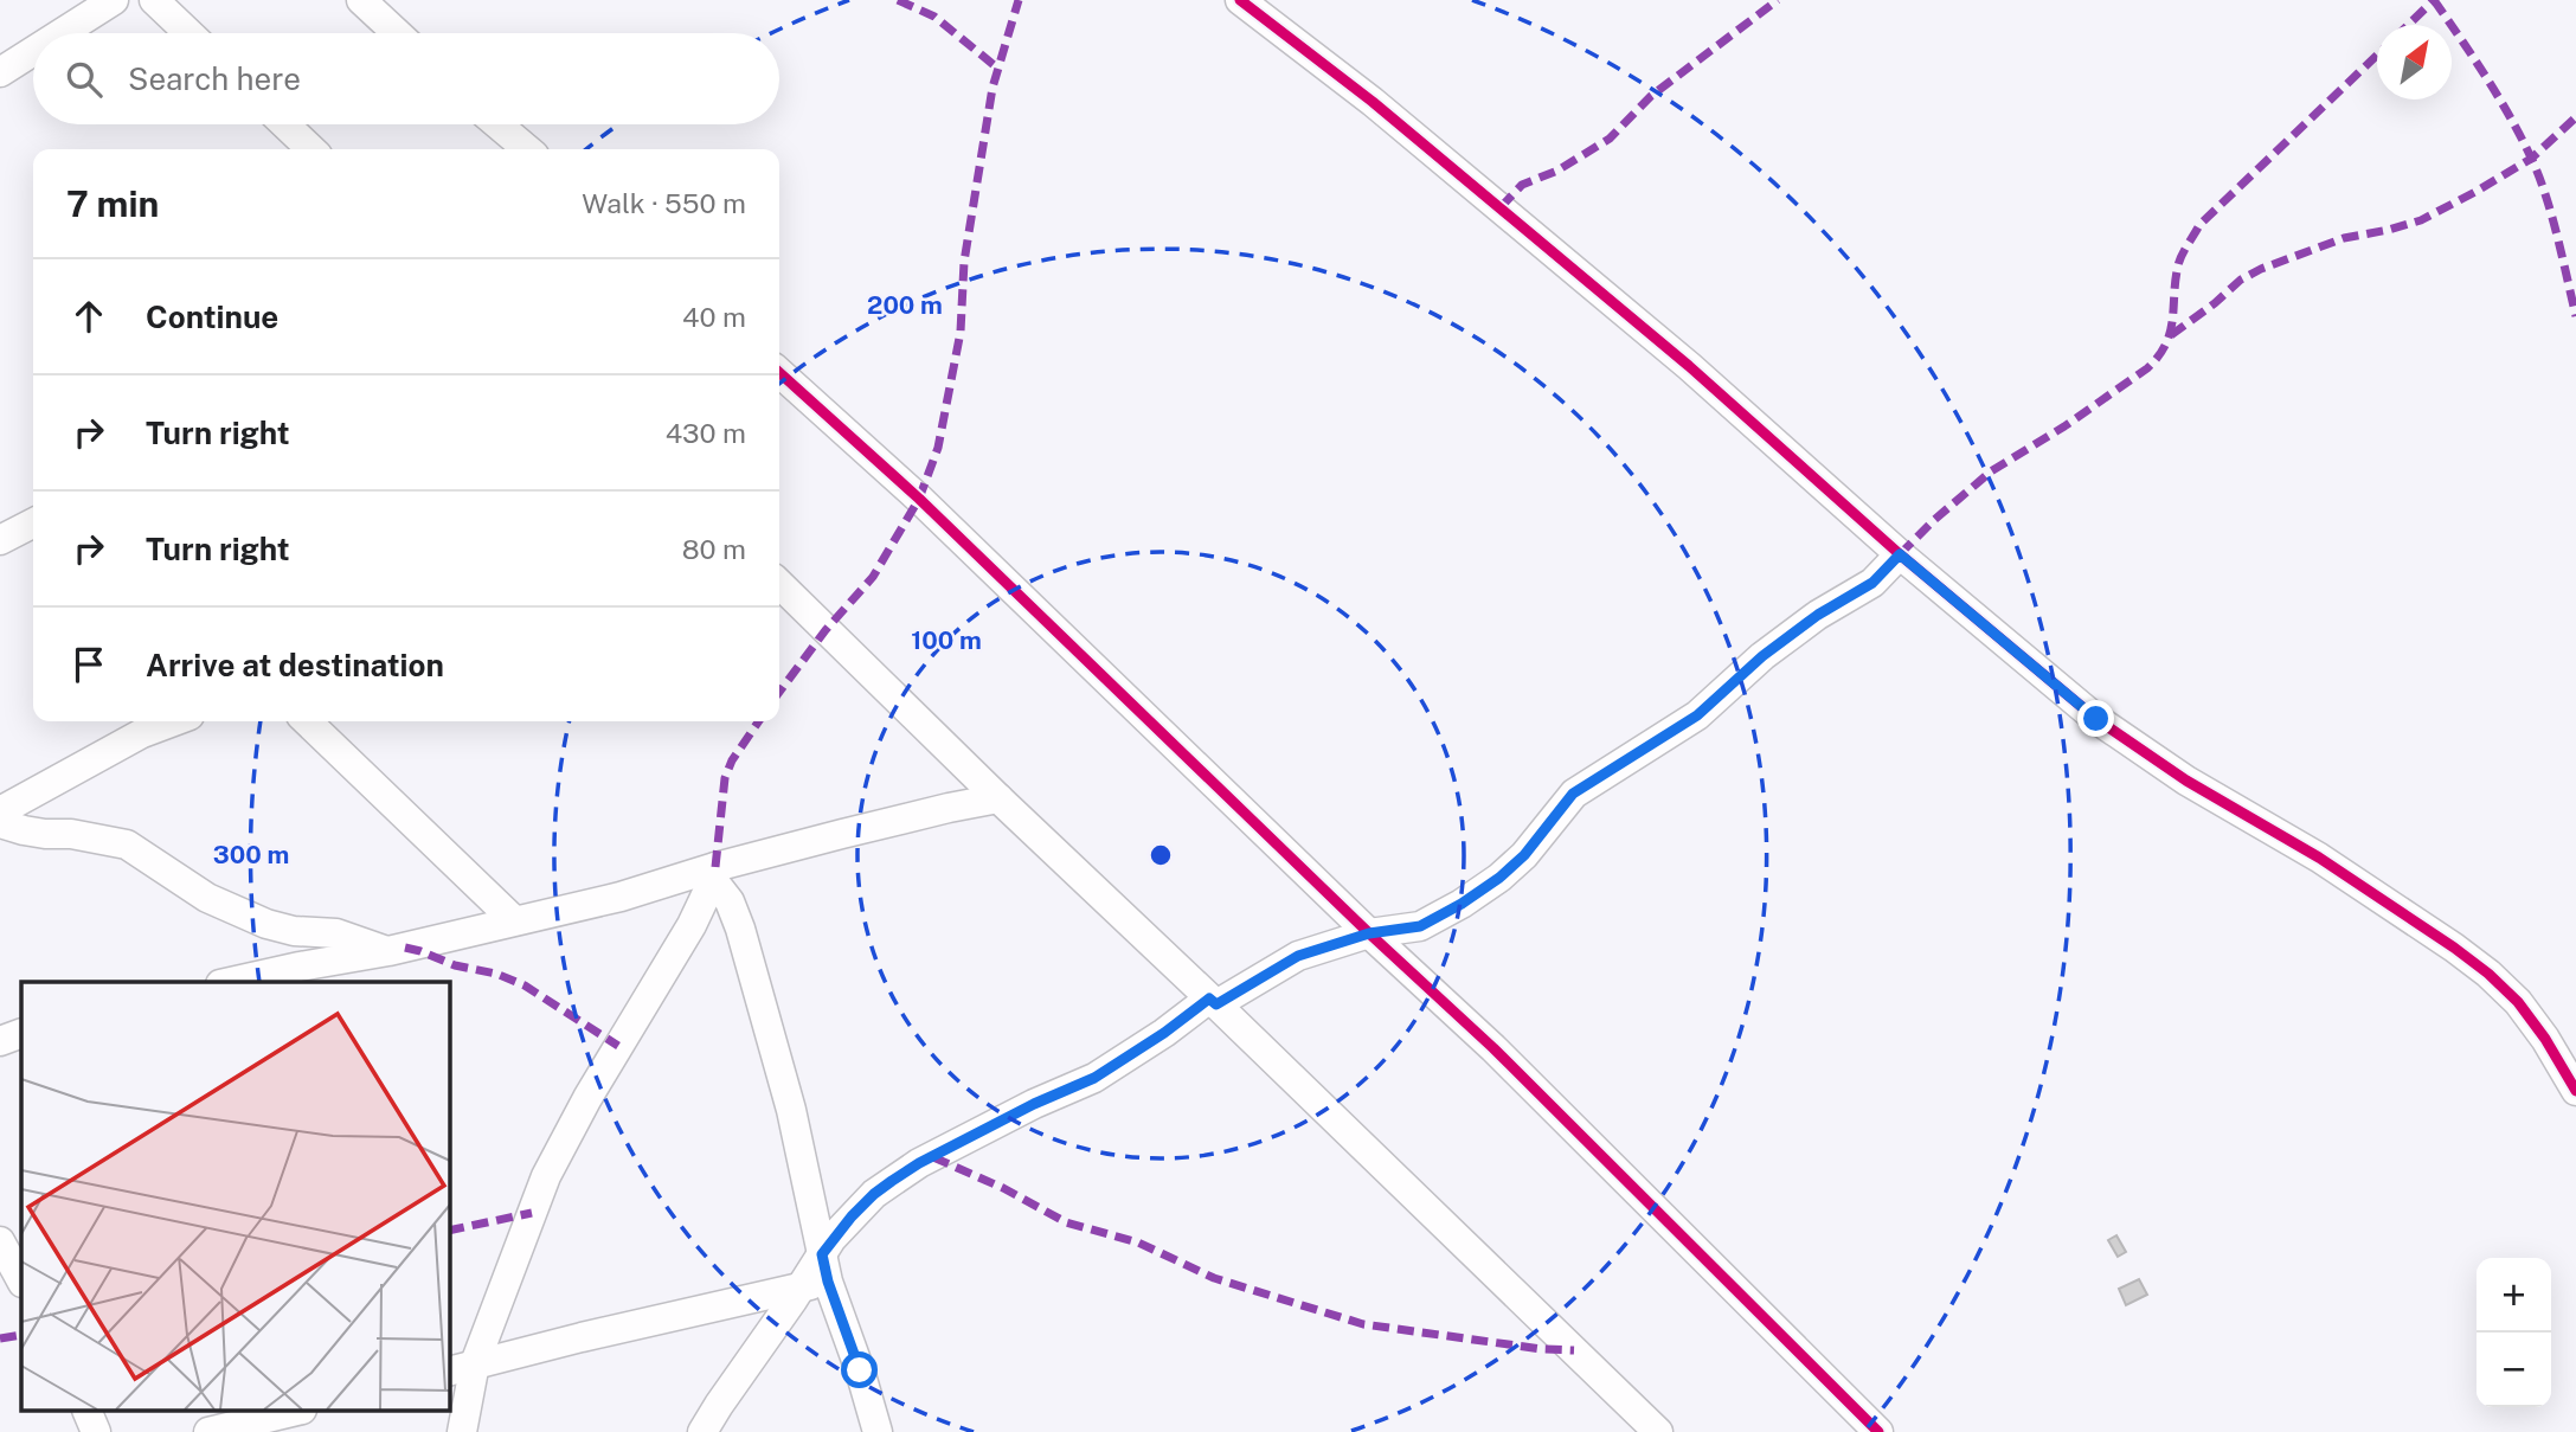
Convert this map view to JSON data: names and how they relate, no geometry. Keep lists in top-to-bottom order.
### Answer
{
  "north": "top right",
  "page": {
    "search": "Search here",
    "heading": ["7 min", "Walk · 550 m"],
    "list": [
      ["Continue", "40 m"],
      ["Turn right", "430 m"],
      ["Turn right", "80 m"],
      "Arrive at destination"
    ],
    "map_buttons": ["+", "−"]
  },
  "rings": ["200 m", "100 m", "300 m"]
}
